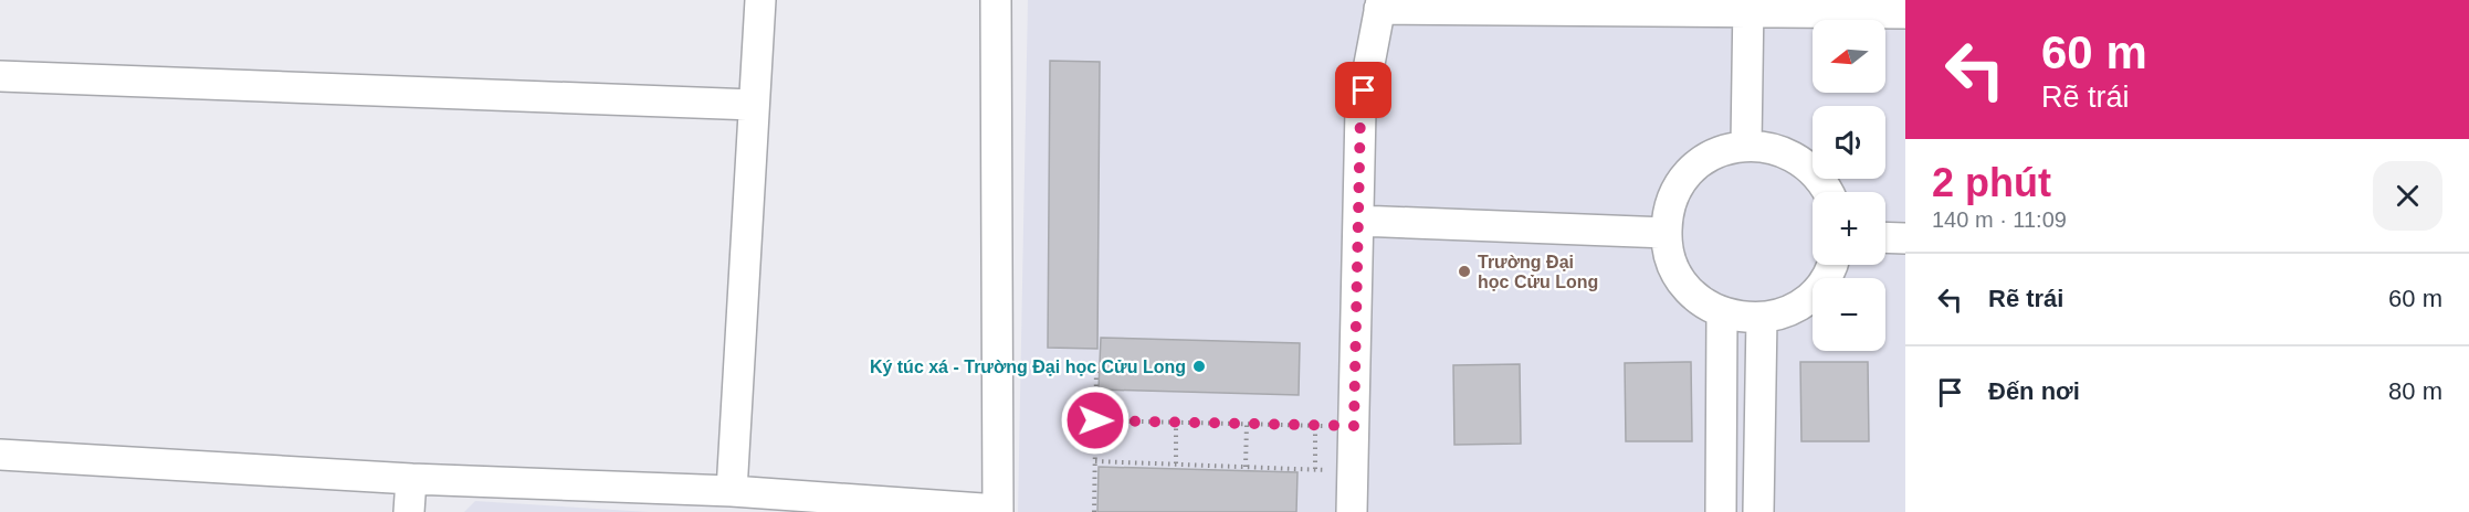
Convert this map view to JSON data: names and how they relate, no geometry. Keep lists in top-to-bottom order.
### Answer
{
  "places": ["Trường Đại học Cửu Long", "Ký túc xá - Trường Đại học Cửu Long"],
  "north": "left",
  "page": {
    "turn": ["60 m", "Rẽ trái"],
    "map_buttons": ["+", "−"],
    "heading": ["2 phút", "140 m · 11:09"],
    "list": [
      {
        "name": "Rẽ trái",
        "value": "60 m"
      },
      {
        "name": "Đến nơi",
        "value": "80 m"
      }
    ]
  }
}
